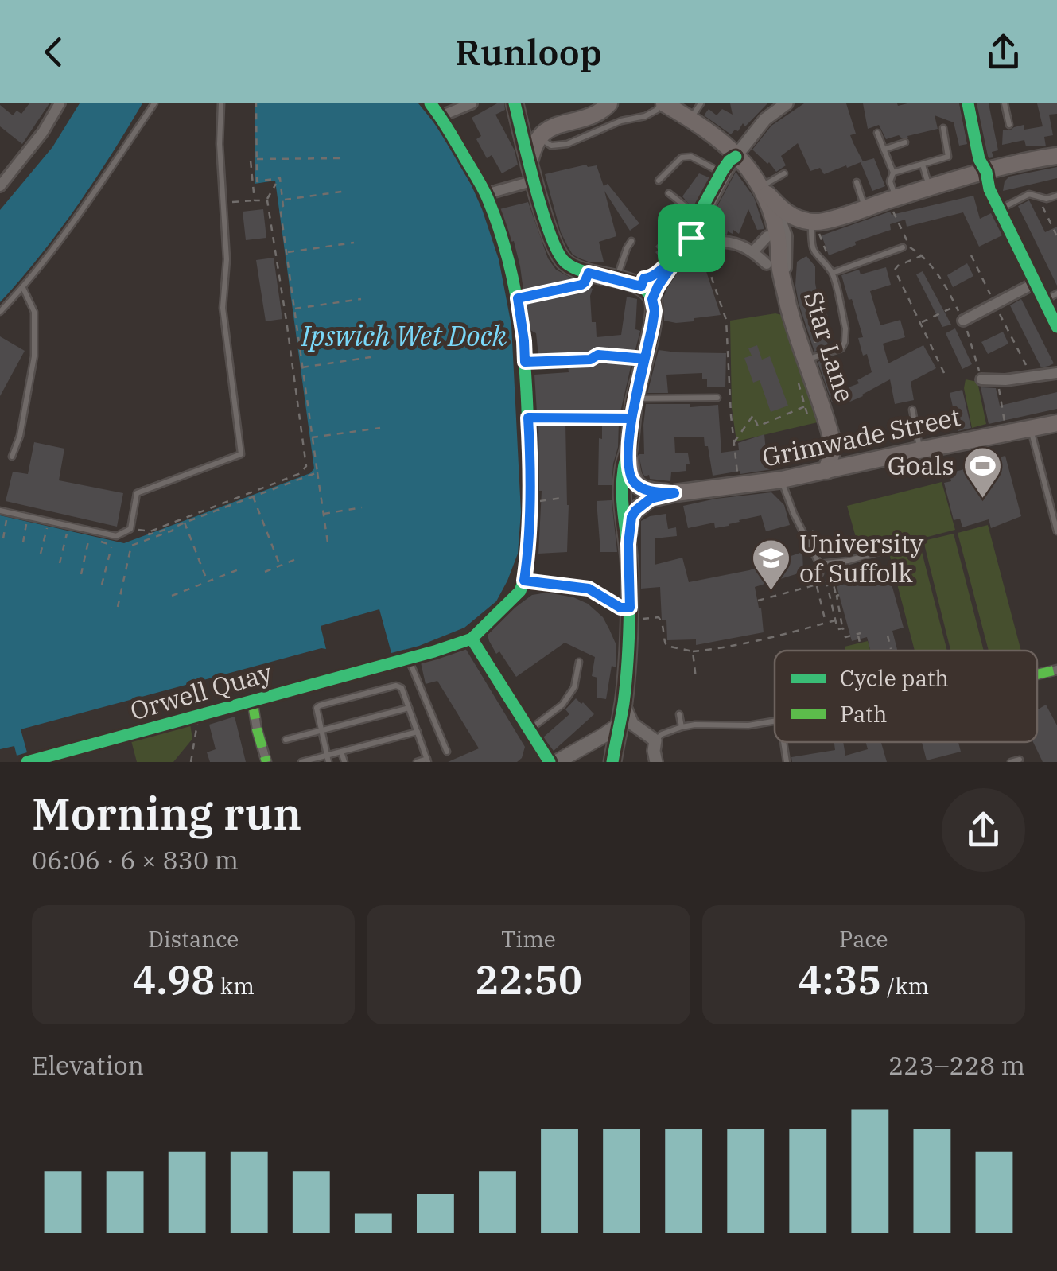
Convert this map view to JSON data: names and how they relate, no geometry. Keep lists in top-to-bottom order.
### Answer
{
  "streets": {
    "main road": ["Star Lane", "Grimwade Street"],
    "street": ["Orwell Quay"]
  },
  "crossings": [
    ["Star Lane", "Grimwade Street"]
  ],
  "water": ["Ipswich Wet Dock"],
  "places": {
    "sports": ["Goals"],
    "school or university": ["University of Suffolk"]
  },
  "legend": ["Cycle path", "Path"],
  "page": {
    "header": "Runloop",
    "heading": ["Morning run", "06:06 · 6 × 830 m"],
    "stats": [
      ["Distance", "4.98 km"],
      ["Time", "22:50"],
      ["Pace", "4:35 /km"]
    ],
    "chart": ["Elevation", "223–228 m"]
  }
}
